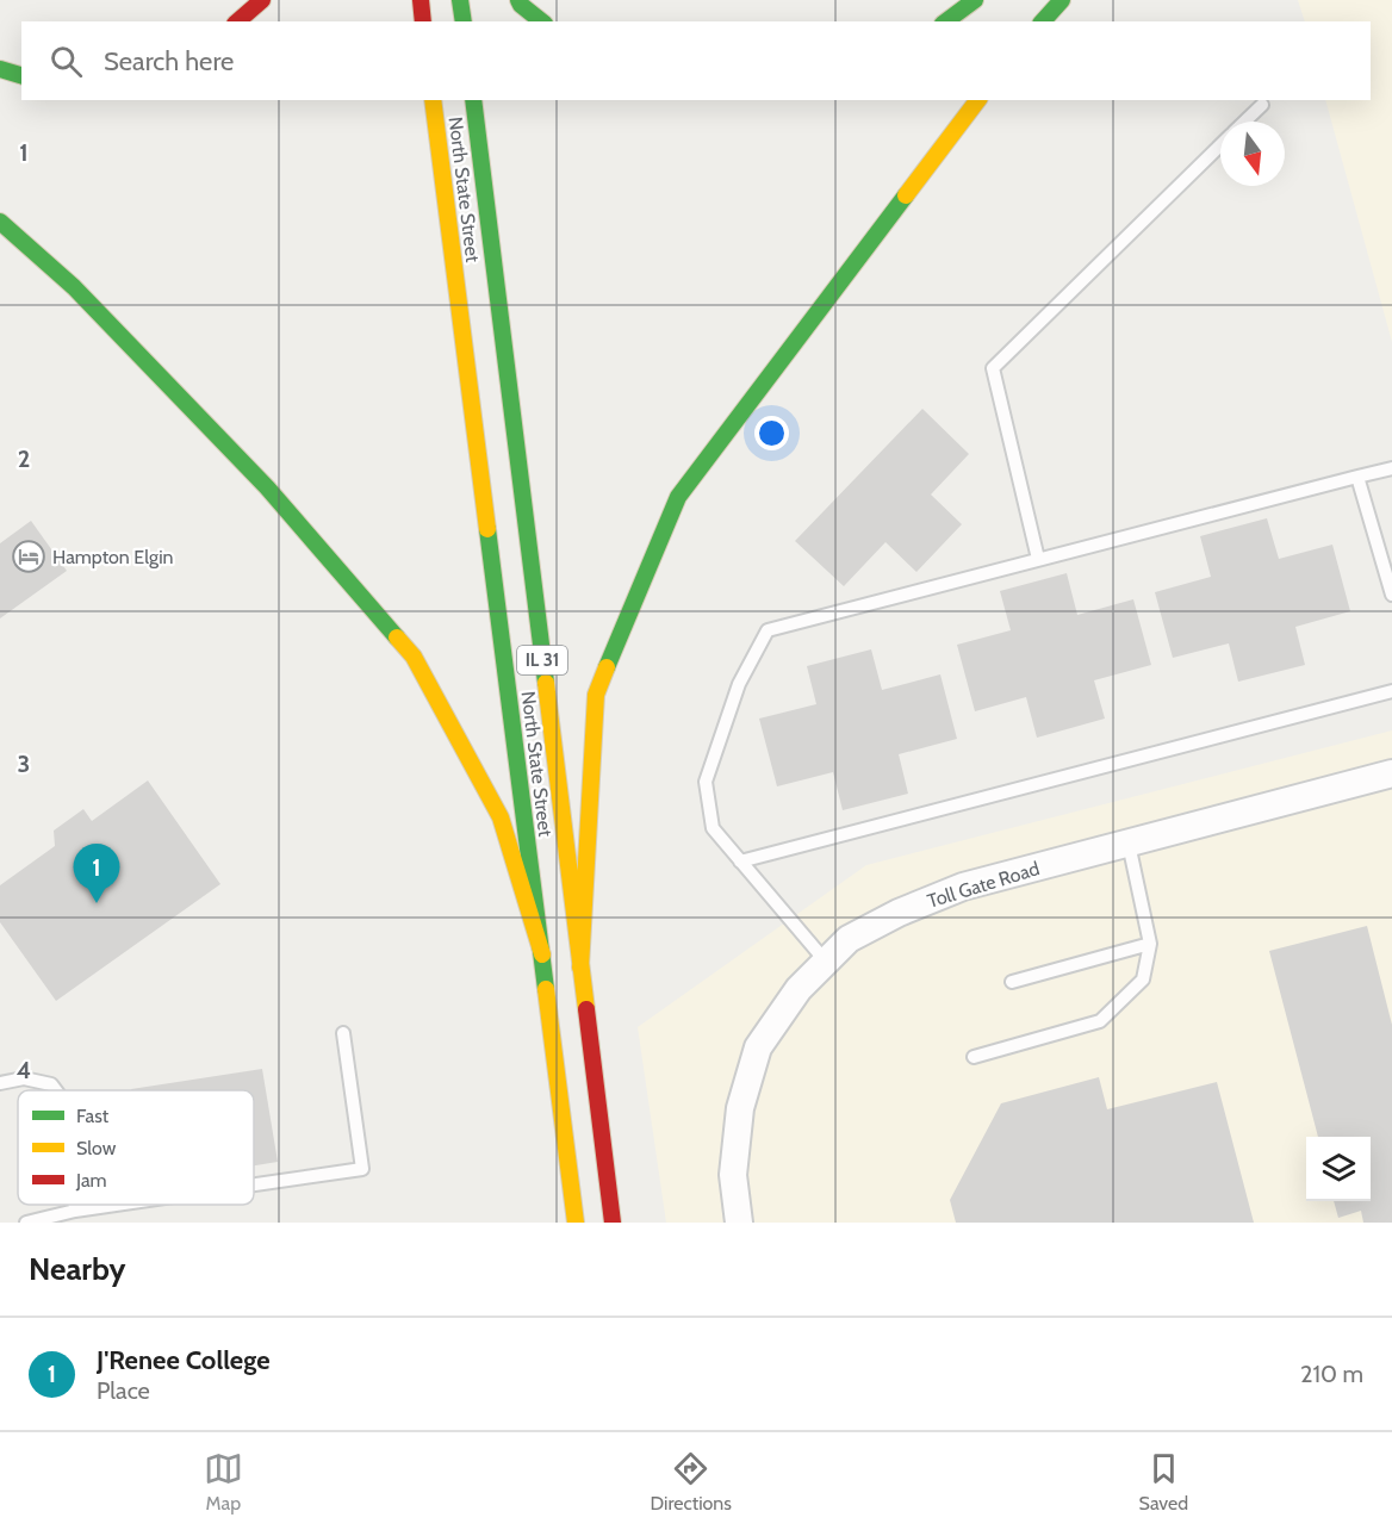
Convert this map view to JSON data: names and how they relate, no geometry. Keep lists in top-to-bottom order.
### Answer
{
  "streets": {
    "main road": ["North State Street", "IL 31"],
    "street": ["Toll Gate Road"]
  },
  "places": {
    "hotel": ["Hampton Elgin"]
  },
  "legend": ["Fast", "Slow", "Jam"],
  "north": "bottom",
  "page": {
    "search": "Search here",
    "pins": "1",
    "heading": "Nearby",
    "list": [
      {
        "mark": "1",
        "name": "J'Renee College",
        "note": "Place",
        "value": "210 m"
      }
    ],
    "nav": ["Map", "Directions", "Saved"]
  },
  "grid": {
    "rows": [
      "1",
      "2",
      "3",
      "4"
    ]
  }
}
